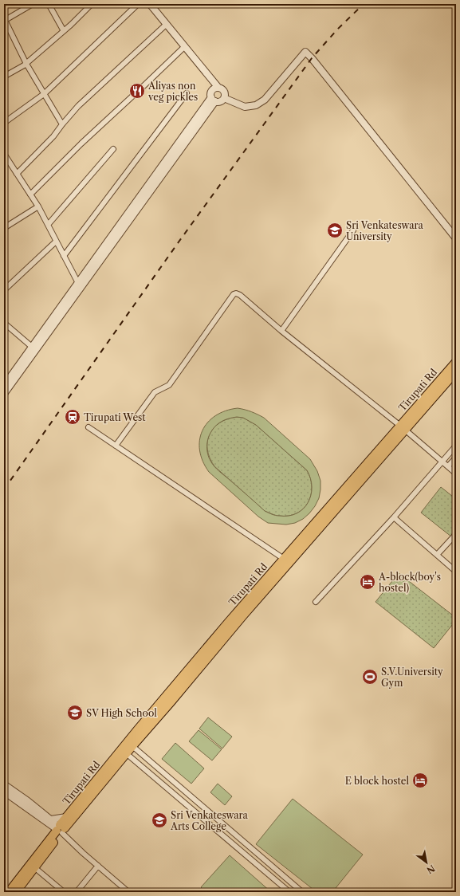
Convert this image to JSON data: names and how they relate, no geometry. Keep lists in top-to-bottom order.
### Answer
{
  "streets": {
    "main road": ["Tirupati Rd"]
  },
  "places": {
    "restaurant": ["Aliyas non veg pickles"],
    "school or university": ["Sri Venkateswara University", "SV High School", "Sri Venkateswara Arts College"],
    "station": ["Tirupati West"],
    "hotel": ["A-block(boy's hostel)", "E block hostel"],
    "sports": ["S.V.University Gym"]
  },
  "north": "bottom right"
}
